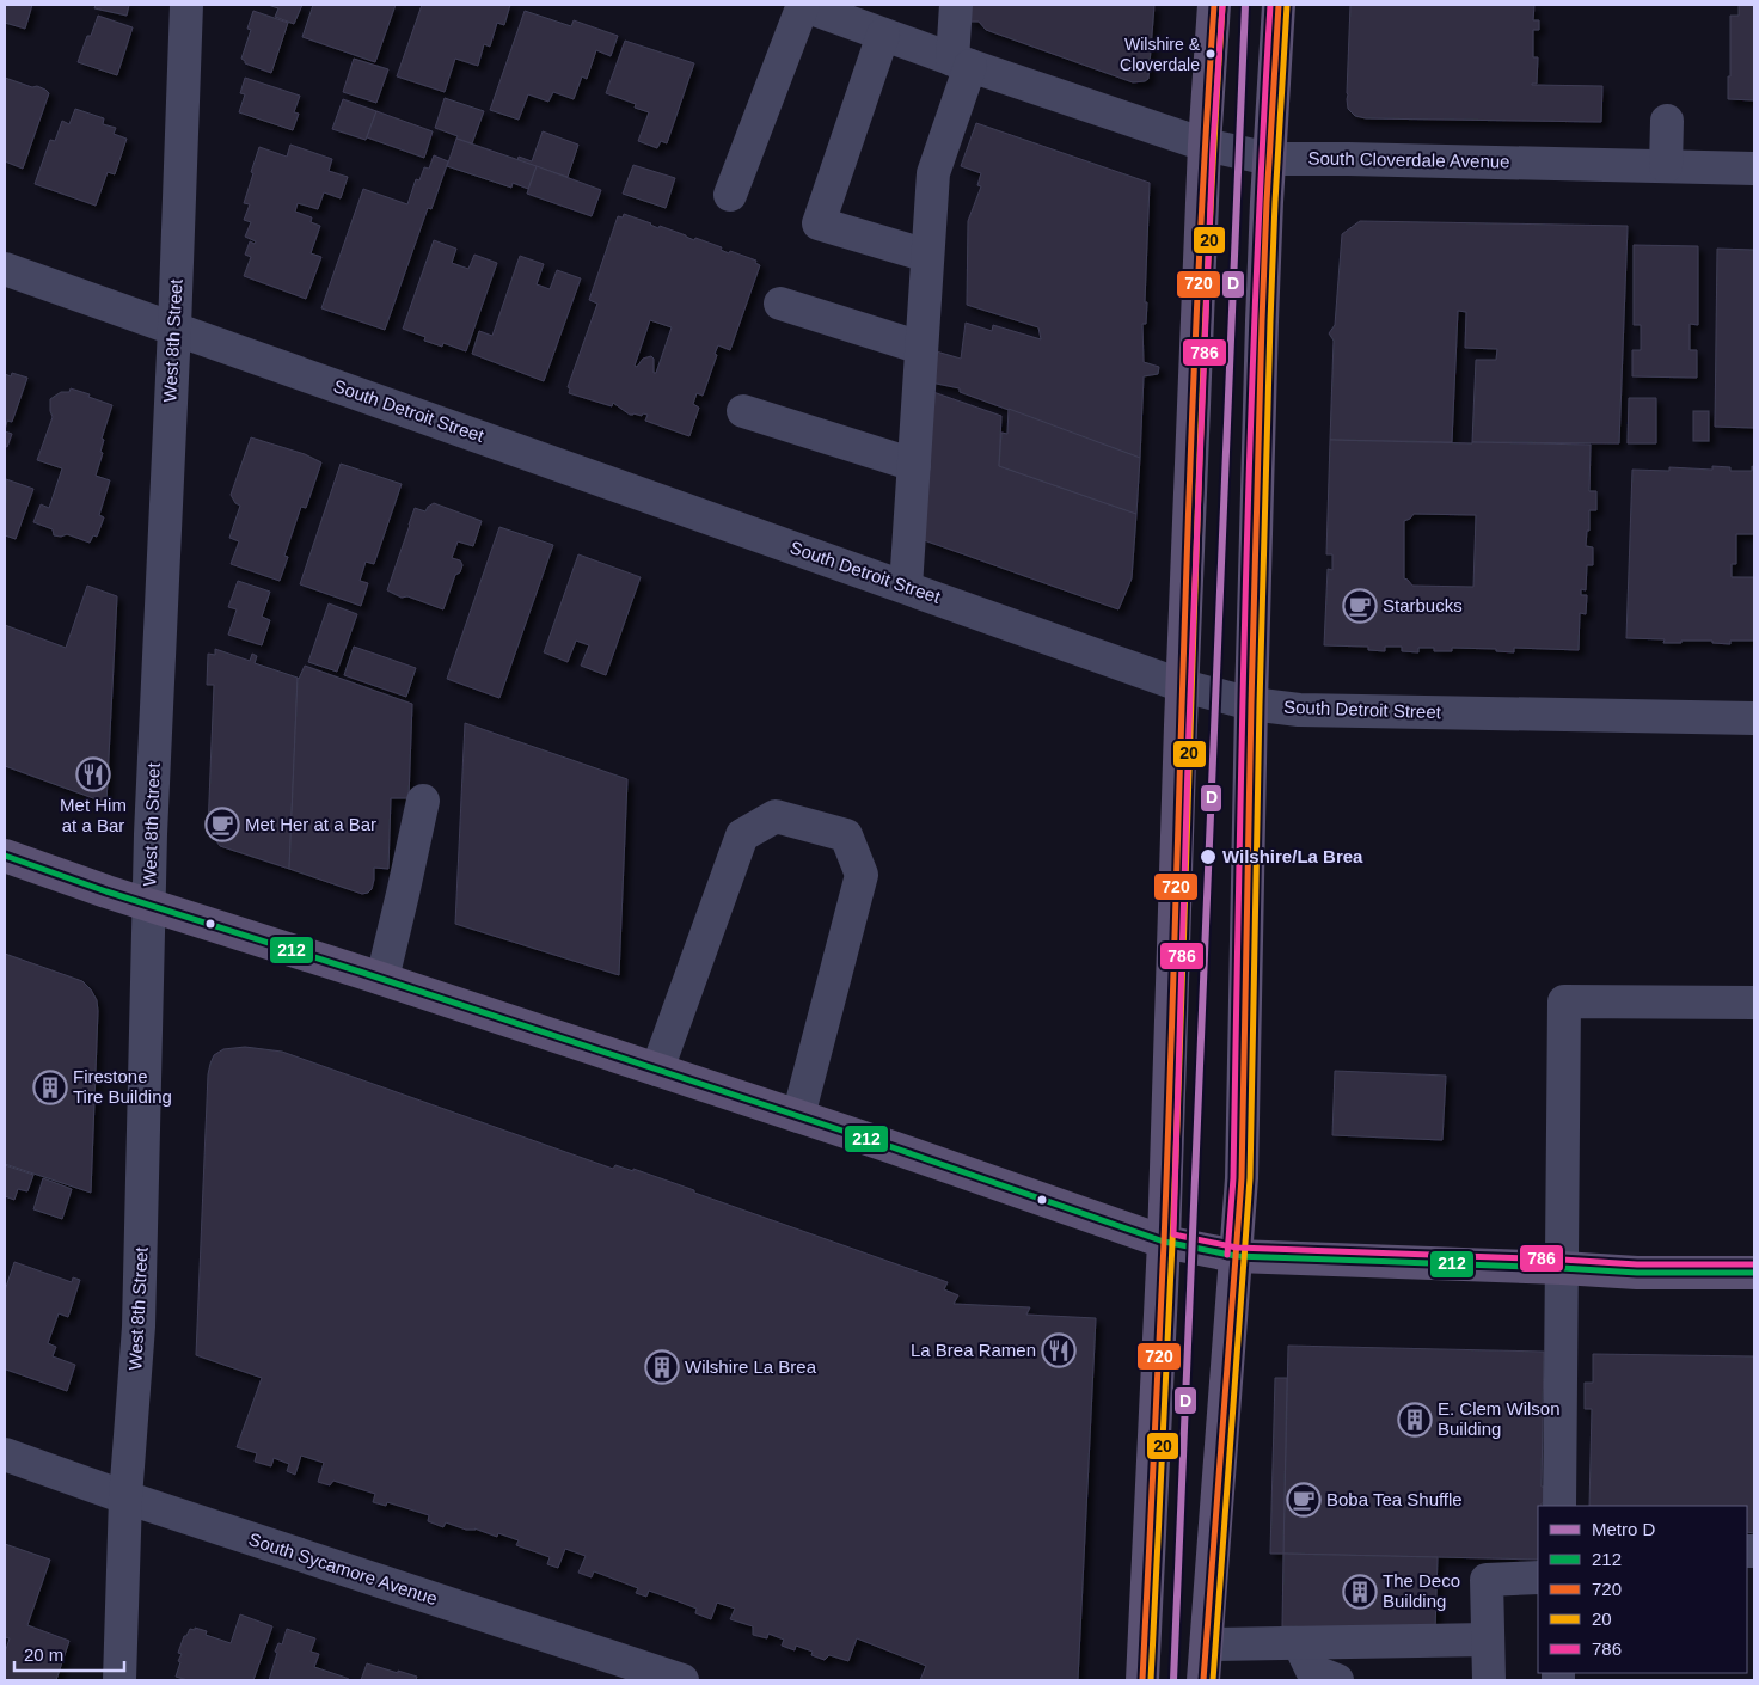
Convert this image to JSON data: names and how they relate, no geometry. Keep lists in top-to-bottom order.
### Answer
{
  "streets": {
    "street": [
      "South Cloverdale Avenue",
      "West 8th Street",
      "South Detroit Street",
      "South Sycamore Avenue"
    ]
  },
  "crossings": [
    ["West 8th Street", "South Detroit Street"],
    ["West 8th Street", "South Sycamore Avenue"]
  ],
  "places": {
    "other": ["Wilshire & Cloverdale", "Wilshire/La Brea"],
    "cafe": ["Starbucks", "Met Her at a Bar", "Boba Tea Shuffle"],
    "restaurant": ["Met Him at a Bar", "La Brea Ramen"],
    "building": [
      "Firestone Tire Building",
      "Wilshire La Brea",
      "E. Clem Wilson Building",
      "The Deco Building"
    ]
  },
  "lines": [
    "metro line D",
    "transit line 720",
    "transit line 20",
    "transit line 786",
    "transit line 212"
  ],
  "legend": [
    "Metro D",
    "212",
    "720",
    "20",
    "786"
  ],
  "scale_bar": "20 m"
}
